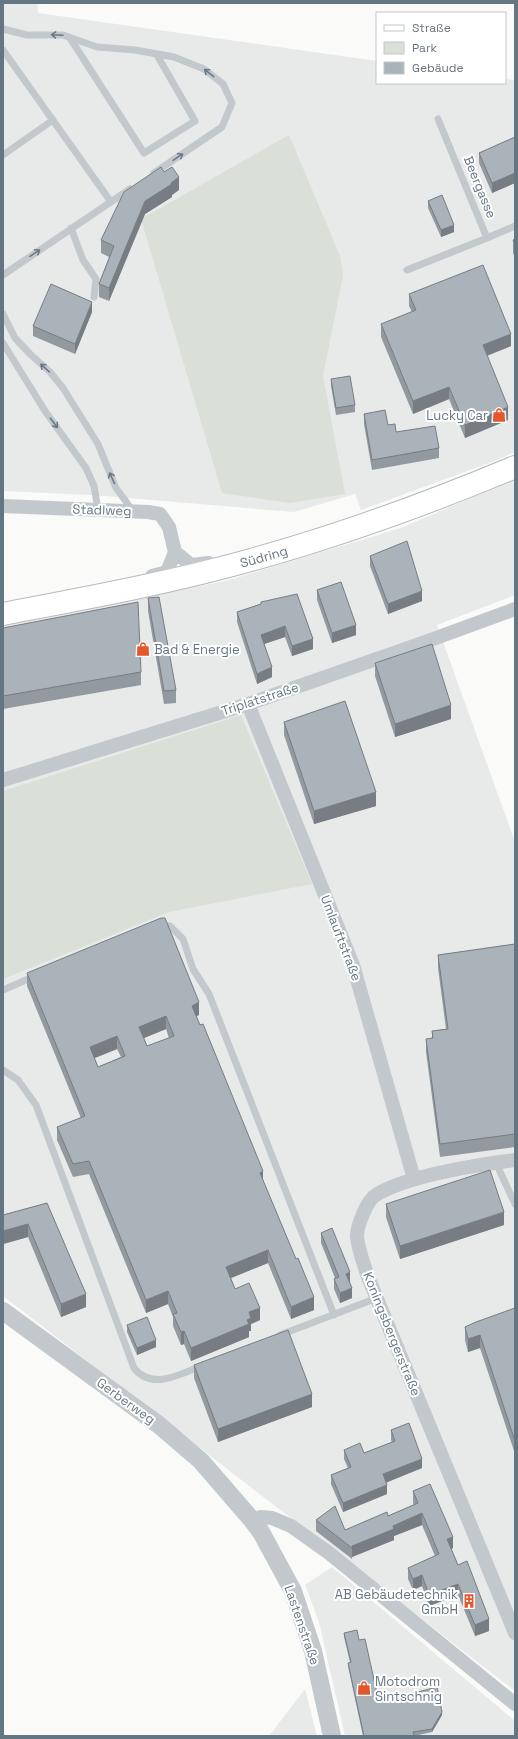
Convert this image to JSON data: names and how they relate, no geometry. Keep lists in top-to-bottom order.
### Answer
{
  "streets": {
    "main road": ["Südring"],
    "street": [
      "Stadlweg",
      "Triplatstraße",
      "Umlauftstraße",
      "Koningsbergerstraße",
      "Gerberweg",
      "Lastenstraße"
    ],
    "lane": ["Beergasse"]
  },
  "crossings": [
    ["Triplatstraße", "Umlauftstraße"],
    ["Umlauftstraße", "Koningsbergerstraße"],
    ["Gerberweg", "Lastenstraße"]
  ],
  "places": {
    "shop": ["Lucky Car", "Bad & Energie", "Motodrom Sintschnig"],
    "building": ["AB Gebäudetechnik GmbH"]
  },
  "legend": ["Straße", "Park", "Gebäude"]
}
